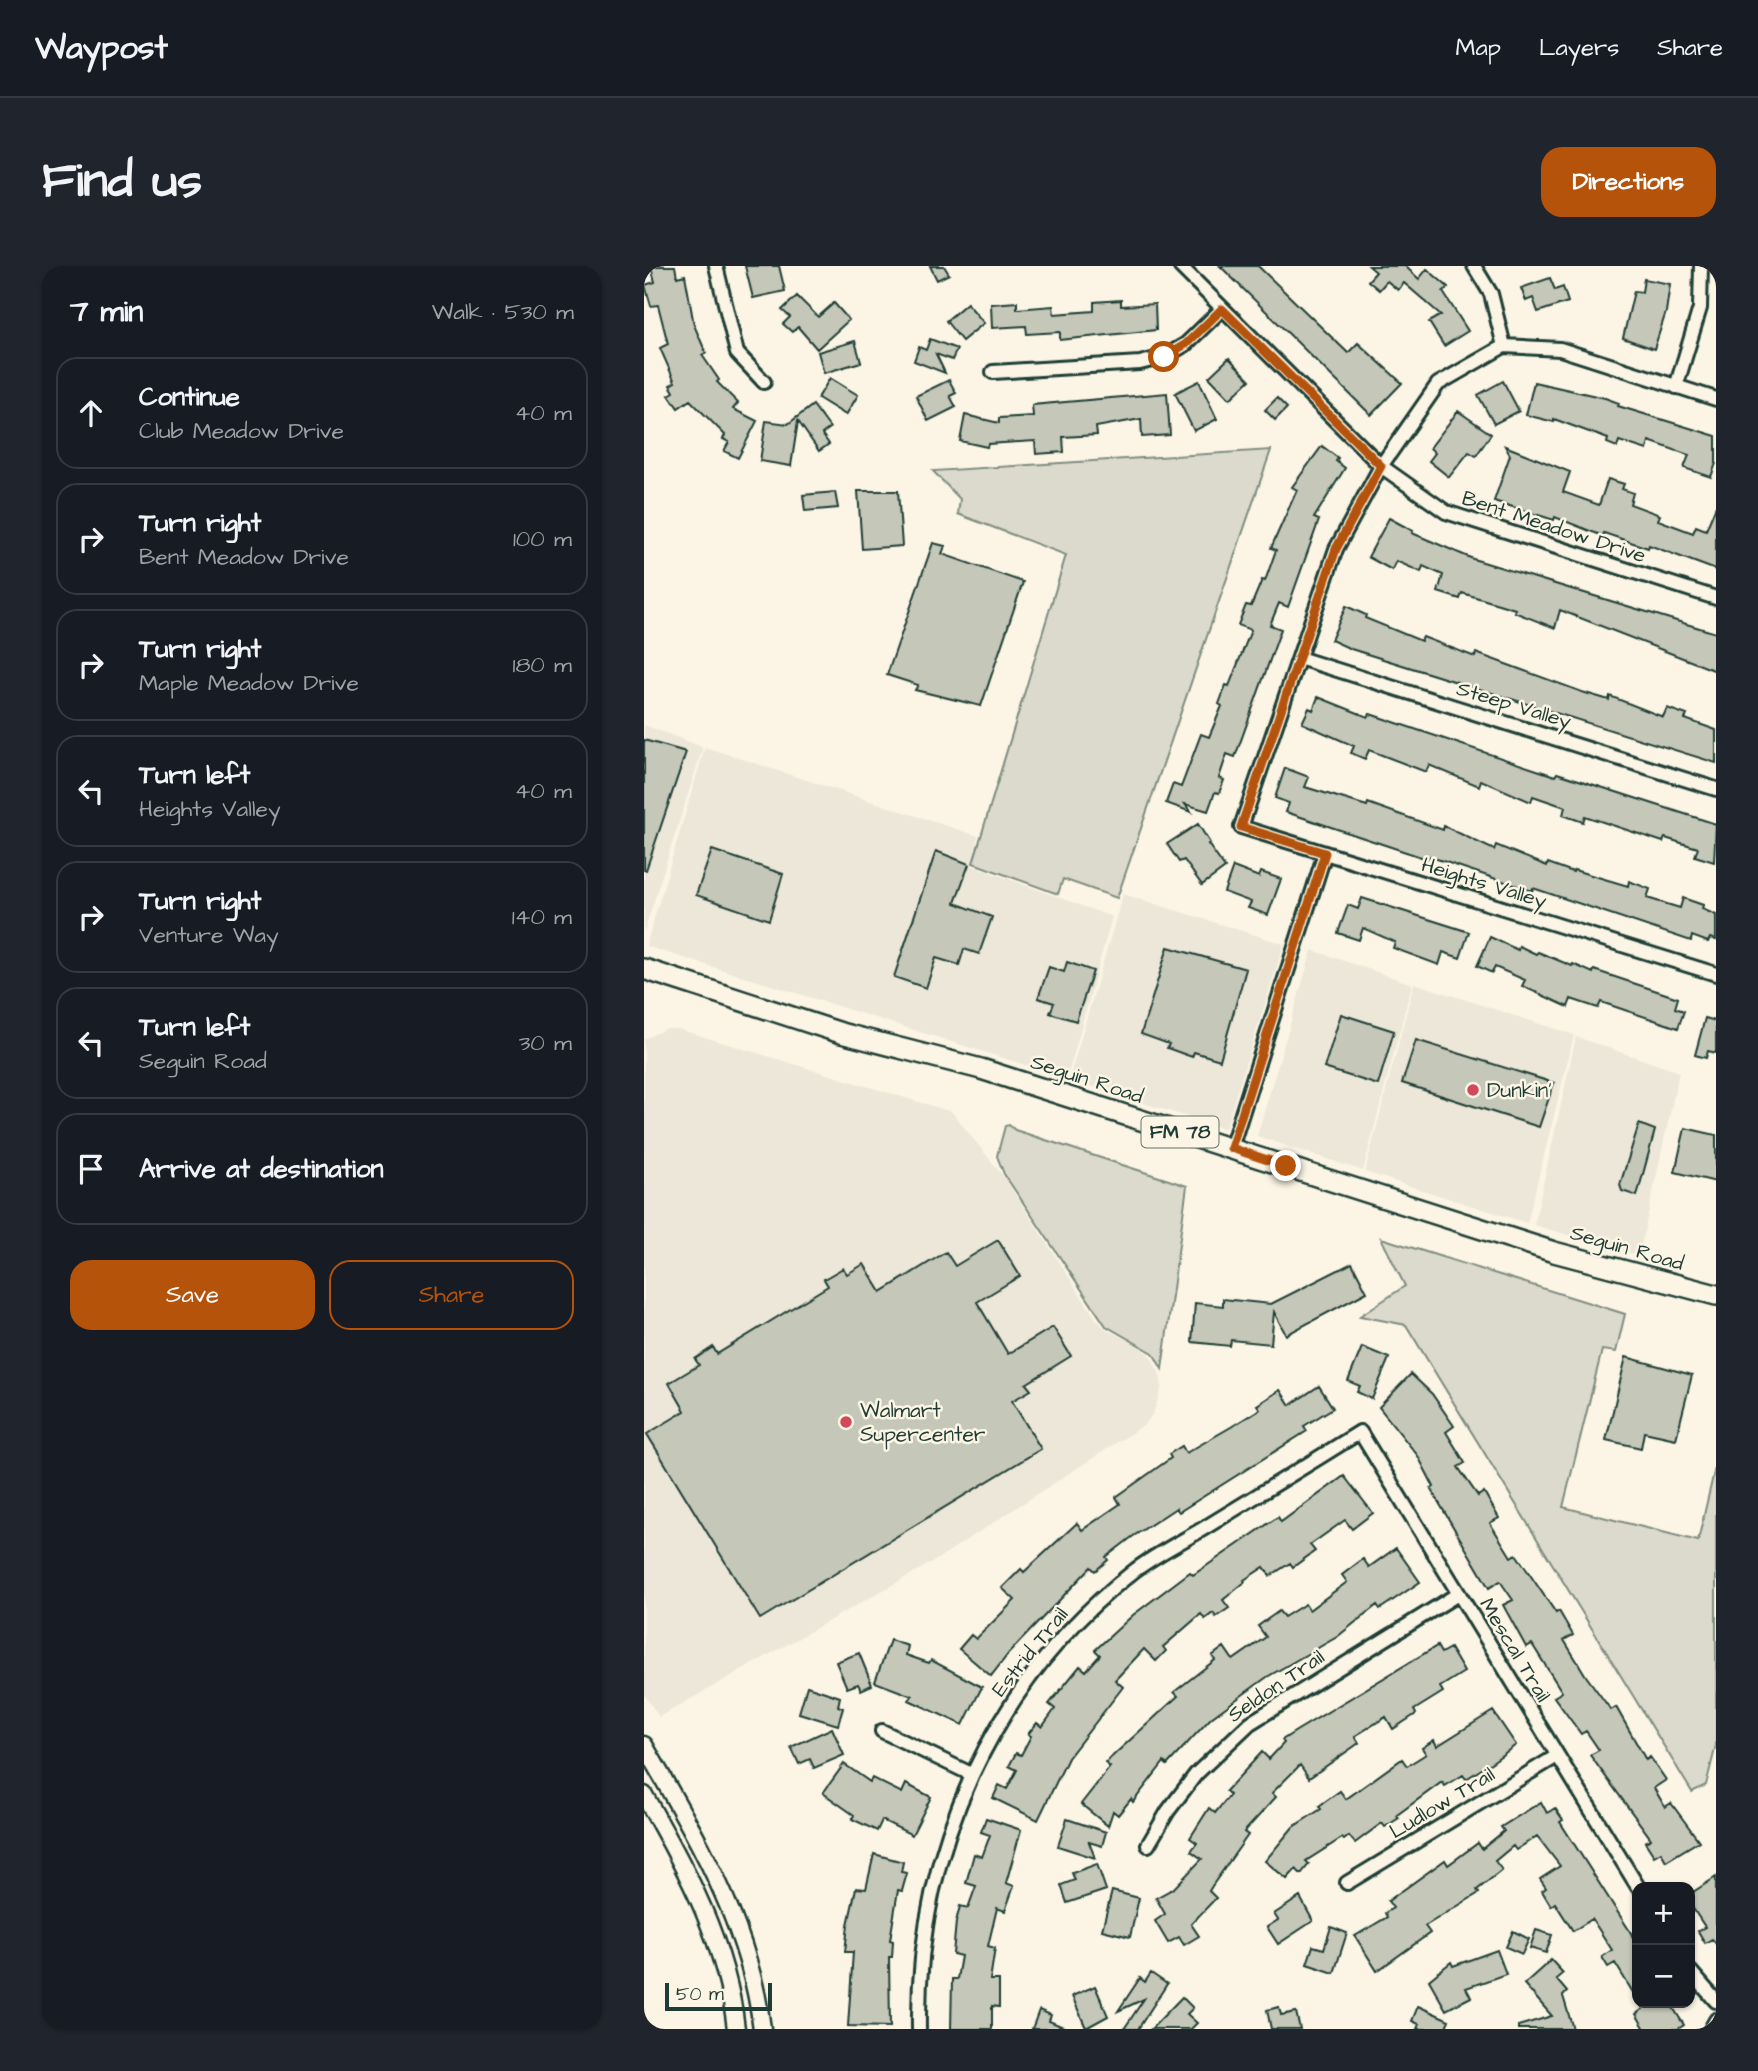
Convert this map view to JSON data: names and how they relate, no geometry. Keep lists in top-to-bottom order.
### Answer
{
  "streets": {
    "main road": ["Seguin Road", "FM 78"],
    "street": [
      "Bent Meadow Drive",
      "Steep Valley",
      "Heights Valley",
      "Mescal Trail",
      "Estrid Trail",
      "Seldon Trail",
      "Ludlow Trail"
    ]
  },
  "crossings": [
    ["Steep Valley", "Heights Valley"],
    ["Mescal Trail", "Estrid Trail"],
    ["Mescal Trail", "Seldon Trail"],
    ["Mescal Trail", "Ludlow Trail"]
  ],
  "places": ["Dunkin'", "Walmart Supercenter"],
  "scale_bar": "50 m",
  "page": {
    "header": "Waypost",
    "nav": ["Map", "Layers", "Share"],
    "buttons": [
      "Directions",
      ["Save", "Share"]
    ],
    "title": "Find us",
    "heading": ["7 min", "Walk · 530 m"],
    "list": [
      ["Continue", "Club Meadow Drive", "40 m"],
      ["Turn right", "Bent Meadow Drive", "100 m"],
      ["Turn right", "Maple Meadow Drive", "180 m"],
      ["Turn left", "Heights Valley", "40 m"],
      ["Turn right", "Venture Way", "140 m"],
      ["Turn left", "Seguin Road", "30 m"],
      "Arrive at destination"
    ],
    "map_buttons": ["+", "−"],
    "scale": "50 m"
  }
}
